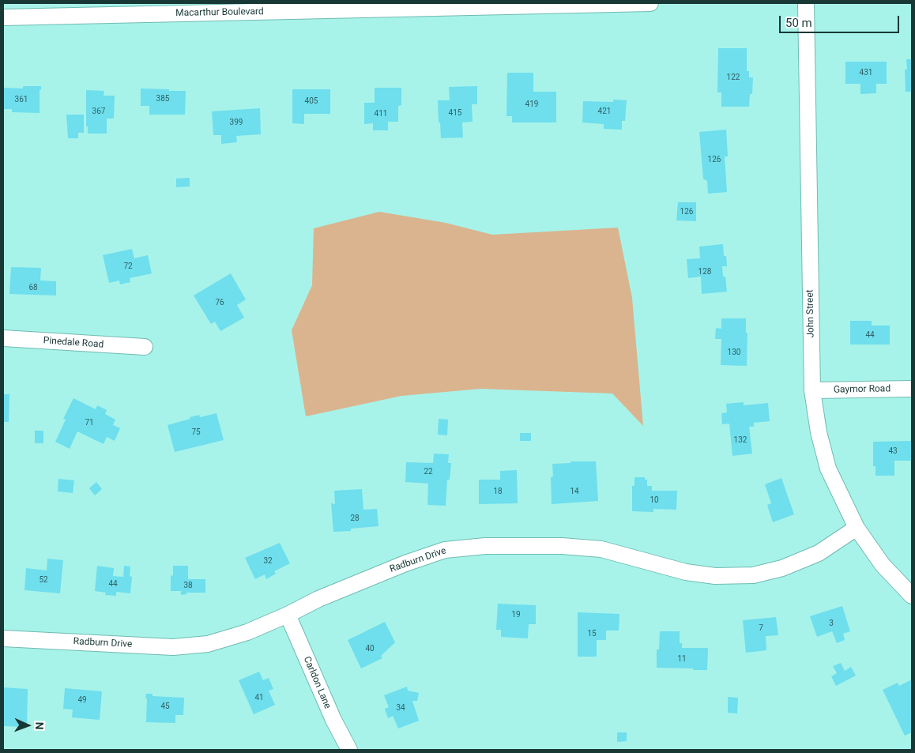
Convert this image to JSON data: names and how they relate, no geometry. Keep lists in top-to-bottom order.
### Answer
{
  "streets": {
    "street": [
      "Macarthur Boulevard",
      "John Street",
      "Pinedale Road",
      "Gaymor Road",
      "Radburn Drive",
      "Carldon Lane"
    ]
  },
  "crossings": [
    ["John Street", "Gaymor Road"],
    ["John Street", "Radburn Drive"],
    ["Radburn Drive", "Carldon Lane"]
  ],
  "house_numbers": [
    "431",
    "122",
    "385",
    "361",
    "405",
    "419",
    "367",
    "421",
    "415",
    "411",
    "399",
    "126",
    "126",
    "72",
    "128",
    "68",
    "76",
    "44",
    "130",
    "71",
    "75",
    "132",
    "43",
    "22",
    "18",
    "14",
    "10",
    "28",
    "32",
    "52",
    "44",
    "38",
    "19",
    "3",
    "7",
    "15",
    "40",
    "11",
    "41",
    "49",
    "45",
    "34"
  ],
  "scale_bar": "50 m",
  "north": "right"
}
